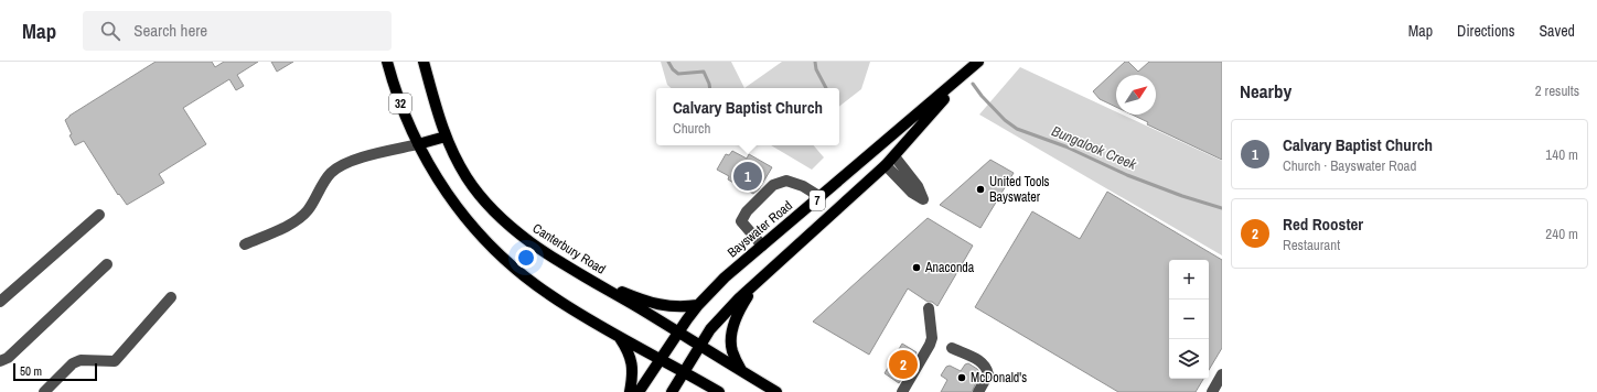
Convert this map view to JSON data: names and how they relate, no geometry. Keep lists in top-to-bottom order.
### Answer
{
  "streets": {
    "main road": [
      "32",
      "7",
      "Bayswater Road",
      "Canterbury Road"
    ]
  },
  "crossings": [
    ["32", "Bayswater Road"],
    ["Bayswater Road", "Canterbury Road"]
  ],
  "water": ["Bungalook Creek"],
  "places": ["United Tools Bayswater", "Anaconda", "McDonald's"],
  "scale_bar": "50 m",
  "north": "top right",
  "page": {
    "header": "Map",
    "search": "Search here",
    "nav": ["Map", "Directions", "Saved"],
    "heading": ["Nearby", "2 results"],
    "popup": ["Calvary Baptist Church", "Church"],
    "list": [
      {
        "mark": "1",
        "name": "Calvary Baptist Church",
        "note": "Church · Bayswater Road",
        "value": "140 m"
      },
      {
        "mark": "2",
        "name": "Red Rooster",
        "note": "Restaurant",
        "value": "240 m"
      }
    ],
    "pins": ["1", "2"],
    "map_buttons": ["+", "−"],
    "scale": "50 m"
  }
}
